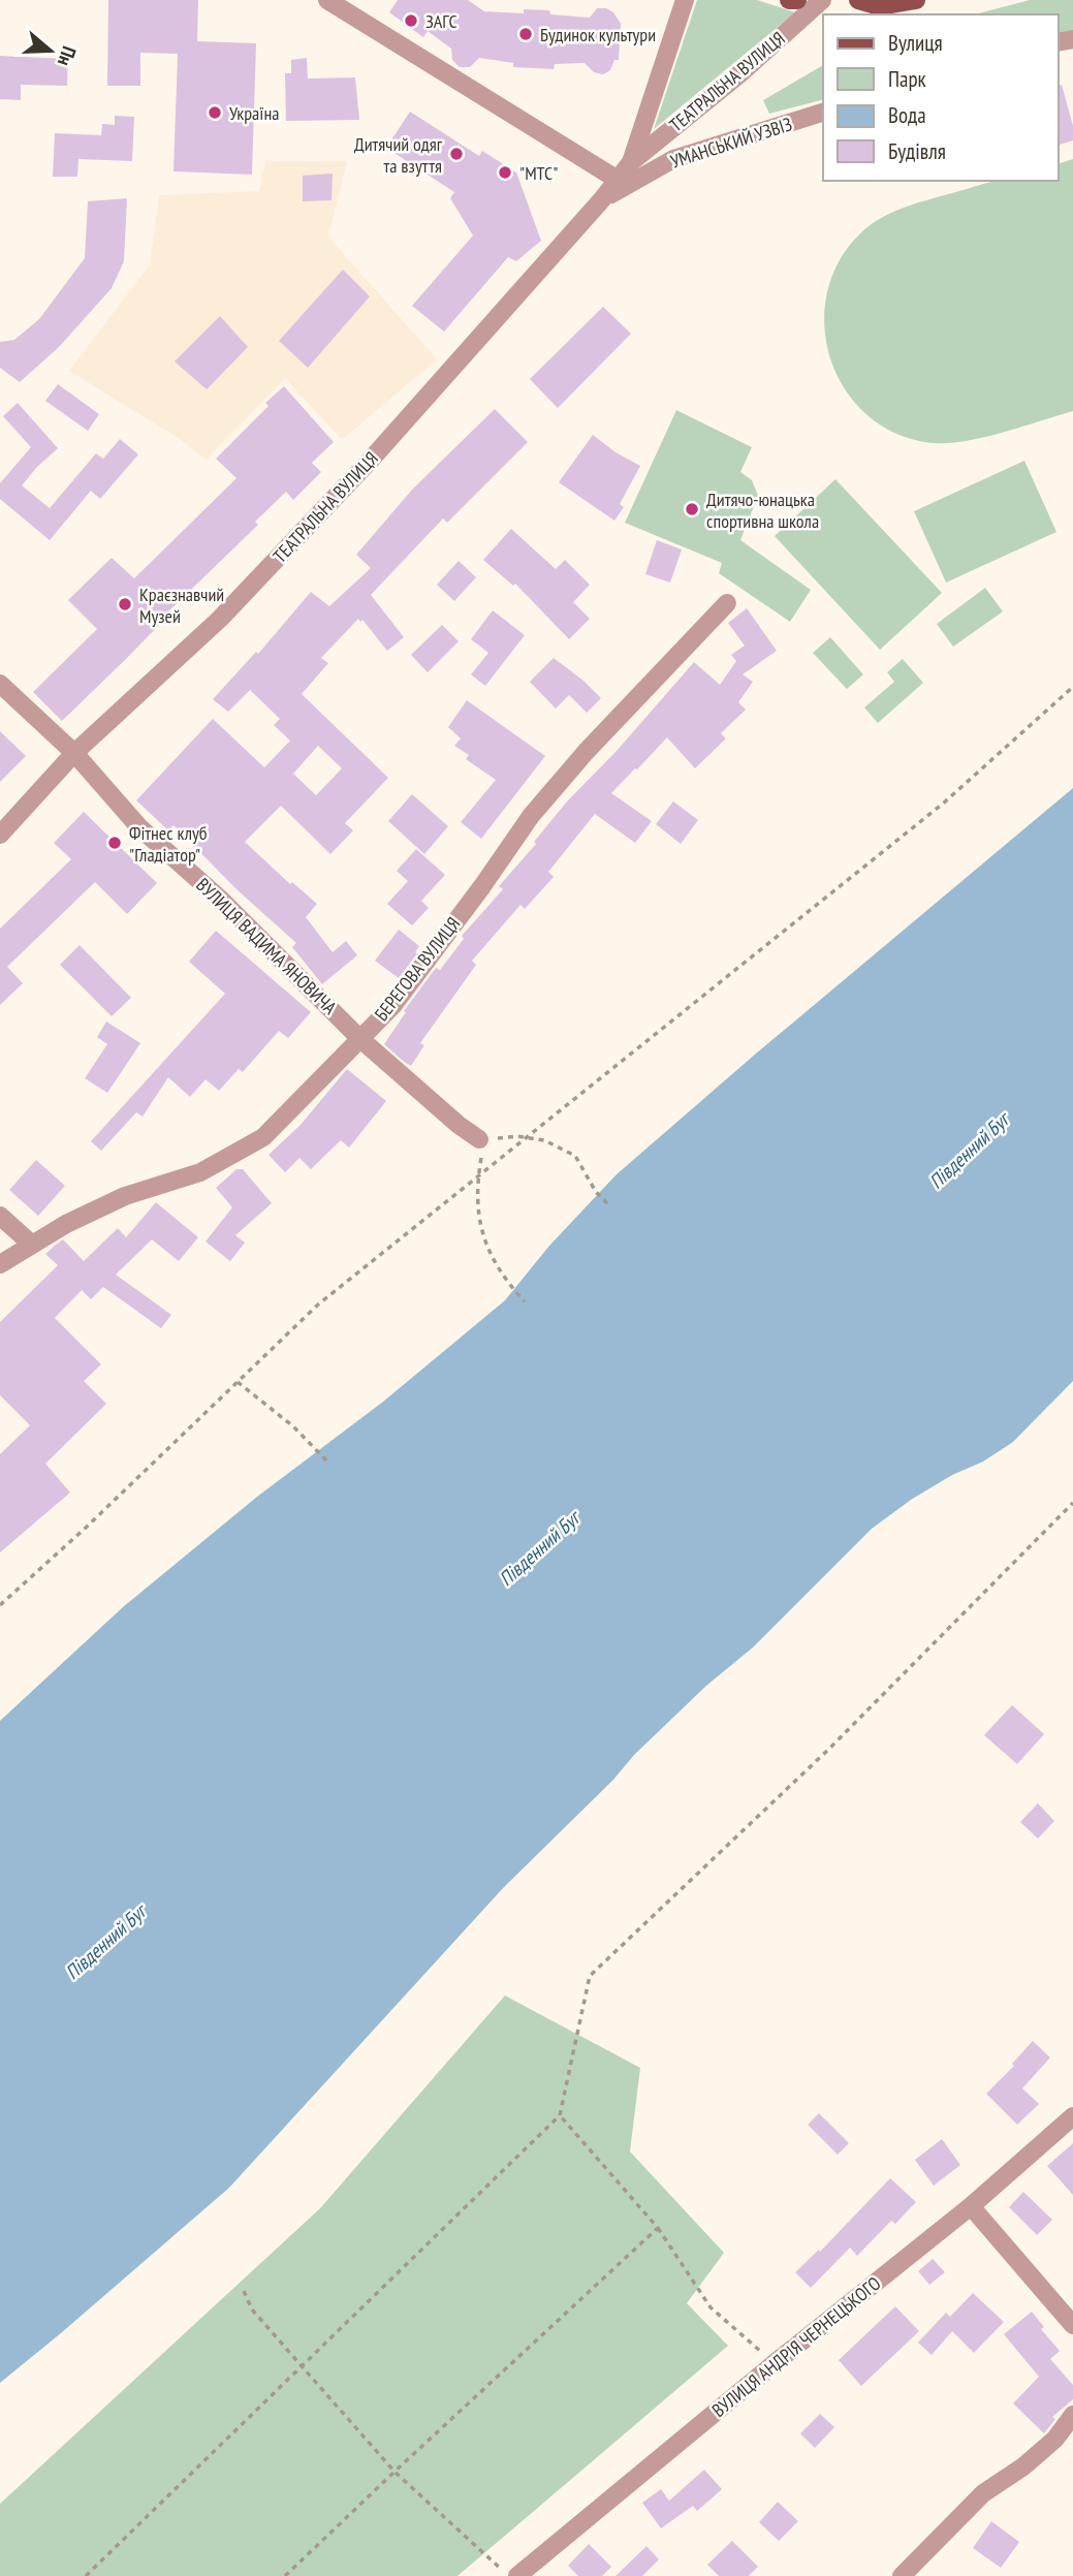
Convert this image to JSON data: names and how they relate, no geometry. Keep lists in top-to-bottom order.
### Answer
{
  "streets": {
    "street": [
      "ТЕАТРАЛЬНА ВУЛИЦЯ",
      "УМАНСЬКИЙ УЗВІЗ",
      "ВУЛИЦЯ ВАДИМА ЯНОВИЧА",
      "БЕРЕГОВА ВУЛИЦЯ",
      "ВУЛИЦЯ АНДРІЯ ЧЕРНЕЦЬКОГО"
    ]
  },
  "crossings": [
    ["ТЕАТРАЛЬНА ВУЛИЦЯ", "УМАНСЬКИЙ УЗВІЗ"],
    ["ТЕАТРАЛЬНА ВУЛИЦЯ", "ВУЛИЦЯ ВАДИМА ЯНОВИЧА"],
    ["ВУЛИЦЯ ВАДИМА ЯНОВИЧА", "БЕРЕГОВА ВУЛИЦЯ"]
  ],
  "water": ["Південний Буг"],
  "places": [
    "ЗАГС",
    "Будинок культури",
    "Україна",
    "Дитячий одяг та взуття",
    "\"МТС\"",
    "Дитячо-юнацька спортивна школа",
    "Краєзнавчий Музей",
    "Фітнес клуб \"Гладіатор\""
  ],
  "legend": [
    "Вулиця",
    "Парк",
    "Вода",
    "Будівля"
  ],
  "north": "right"
}
